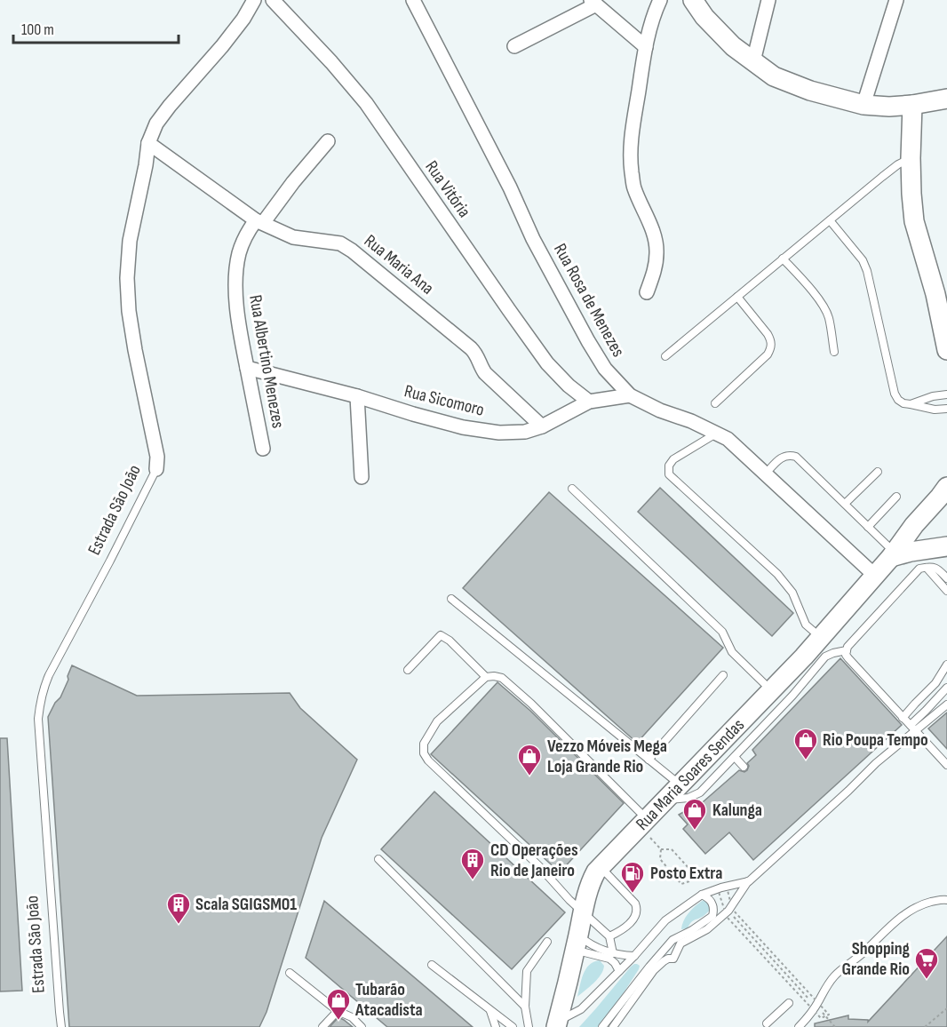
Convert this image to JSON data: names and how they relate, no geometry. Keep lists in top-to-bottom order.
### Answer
{
  "streets": {
    "main road": ["Rua Maria Soares Sendas"],
    "street": [
      "Rua Vitória",
      "Rua Maria Ana",
      "Rua Rosa de Menezes",
      "Rua Albertino Menezes",
      "Rua Sicomoro",
      "Estrada São João"
    ]
  },
  "crossings": [
    ["Rua Vitória", "Rua Sicomoro"],
    ["Rua Maria Ana", "Rua Albertino Menezes"],
    ["Rua Maria Ana", "Rua Sicomoro"],
    ["Rua Maria Ana", "Estrada São João"],
    ["Rua Rosa de Menezes", "Rua Sicomoro"],
    ["Rua Rosa de Menezes", "Rua Maria Soares Sendas"],
    ["Rua Albertino Menezes", "Rua Sicomoro"]
  ],
  "places": {
    "shop": [
      "Rio Poupa Tempo",
      "Vezzo Móveis Mega Loja Grande Rio",
      "Kalunga",
      "Tubarão Atacadista"
    ],
    "building": ["CD Operações Rio de Janeiro", "Scala SGIGSM01"],
    "fuel station": ["Posto Extra"],
    "supermarket": ["Shopping Grande Rio"]
  },
  "scale_bar": "100 m"
}
